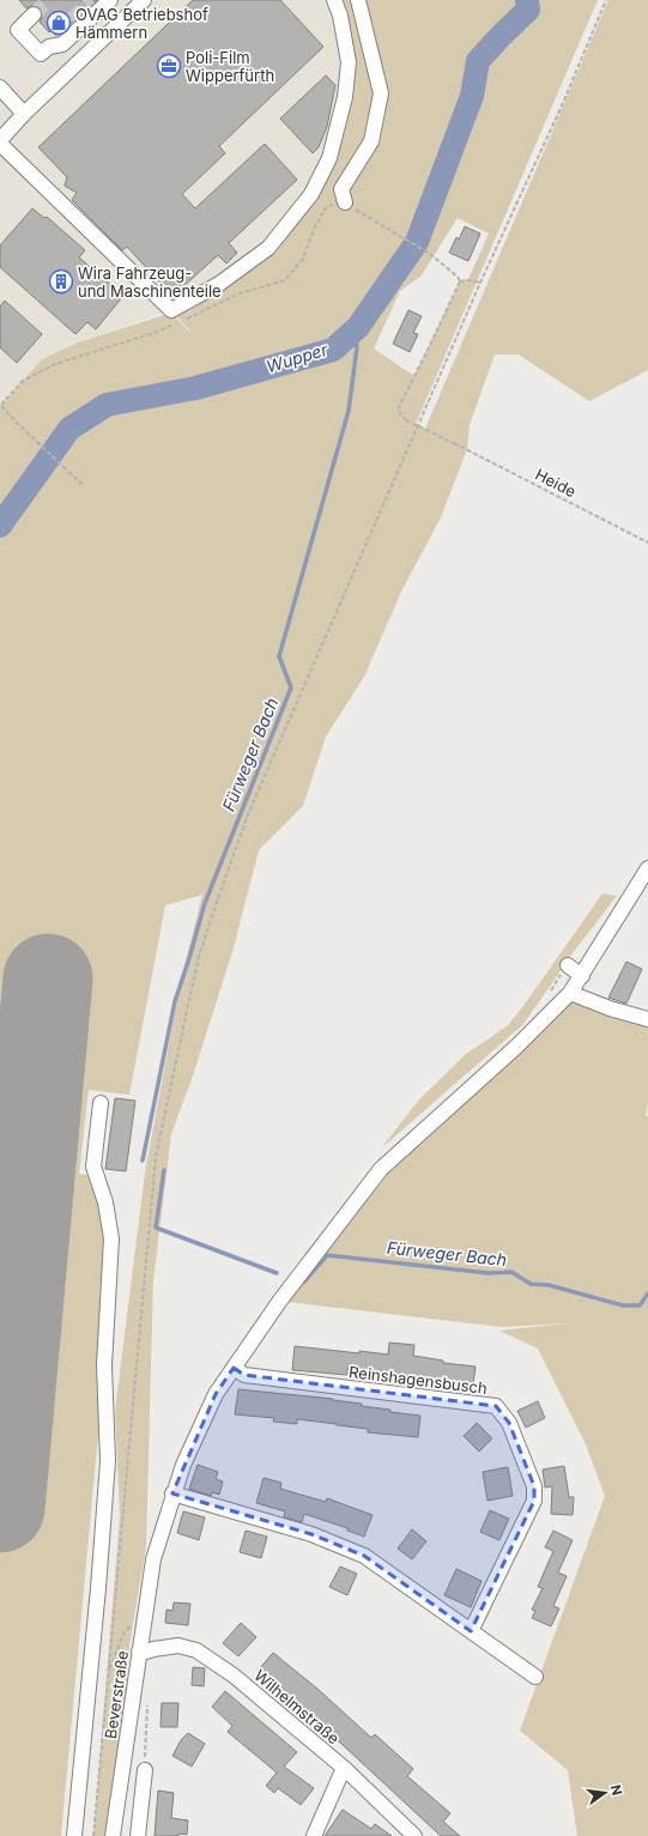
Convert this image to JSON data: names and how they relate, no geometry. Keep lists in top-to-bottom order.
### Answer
{
  "streets": {
    "street": ["Reinshagensbusch", "Beverstraße", "Wilhelmstraße"],
    "path": ["Heide"]
  },
  "crossings": [
    ["Reinshagensbusch", "Beverstraße"],
    ["Beverstraße", "Wilhelmstraße"]
  ],
  "water": ["Wupper", "Fürweger Bach"],
  "places": {
    "shop": ["OVAG Betriebshof Hämmern"],
    "office": ["Poli-Film Wipperfürth"],
    "building": ["Wira Fahrzeug- und Maschinenteile"]
  },
  "north": "right"
}
